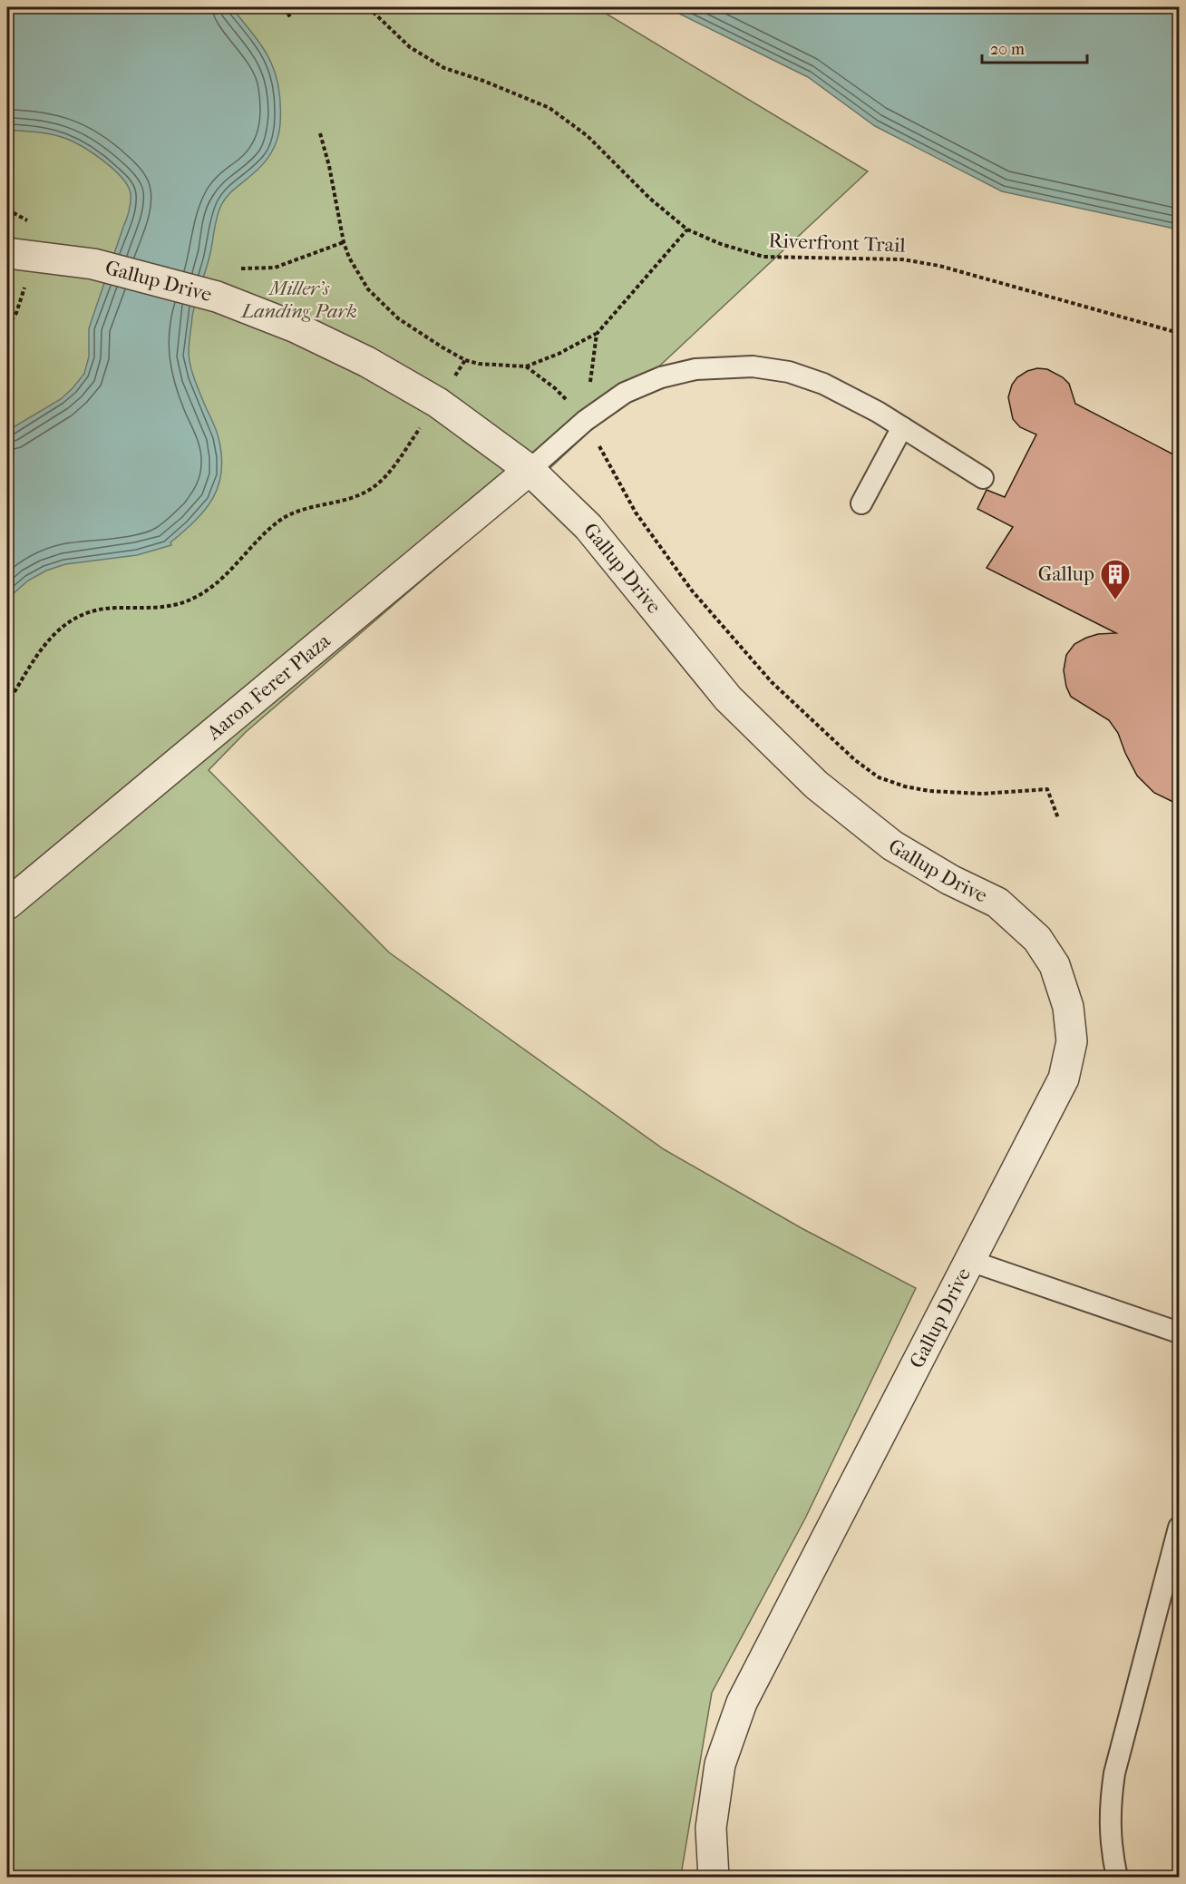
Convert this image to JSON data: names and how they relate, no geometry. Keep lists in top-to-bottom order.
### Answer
{
  "streets": {
    "street": ["Gallup Drive", "Aaron Ferer Plaza"],
    "path": ["Riverfront Trail"]
  },
  "crossings": [
    ["Gallup Drive", "Aaron Ferer Plaza"]
  ],
  "parks": ["Miller's Landing Park"],
  "places": {
    "building": ["Gallup"]
  },
  "scale_bar": "20 m"
}
